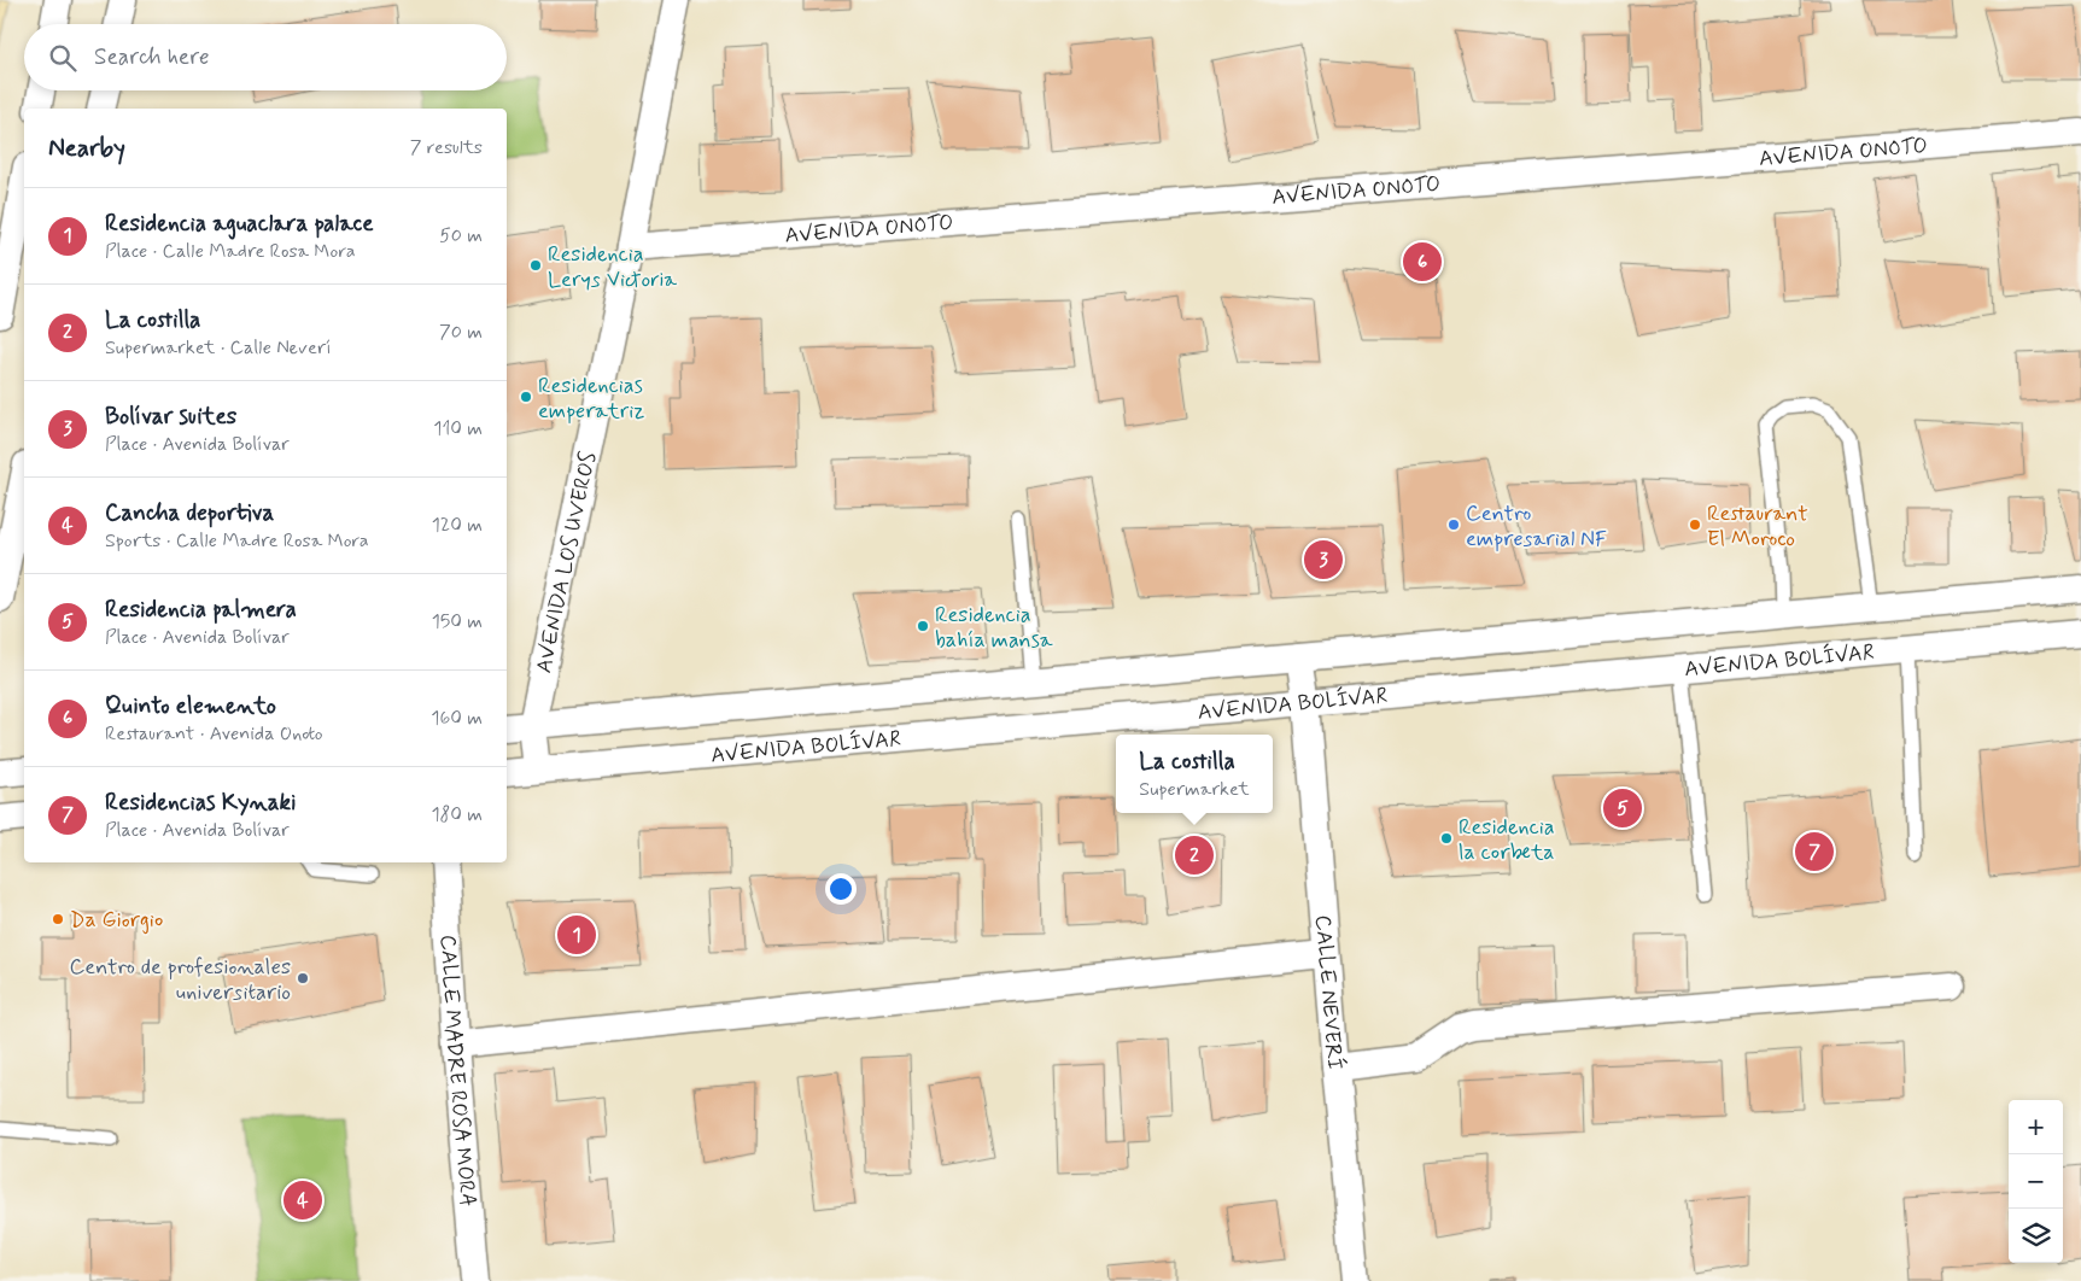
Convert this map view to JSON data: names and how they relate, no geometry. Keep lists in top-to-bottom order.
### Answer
{
  "streets": {
    "street": [
      "AVENIDA ONOTO",
      "AVENIDA LOS UVEROS",
      "AVENIDA BOLÍVAR",
      "CALLE NEVERÍ",
      "CALLE MADRE ROSA MORA"
    ]
  },
  "crossings": [
    ["AVENIDA ONOTO", "AVENIDA LOS UVEROS"],
    ["AVENIDA LOS UVEROS", "AVENIDA BOLÍVAR"],
    ["AVENIDA BOLÍVAR", "CALLE NEVERÍ"]
  ],
  "places": [
    "Residencia Lerys Victoria",
    "Residencias emperatriz",
    "Centro empresarial NF",
    "Restaurant El Moroco",
    "Residencia bahía mansa",
    "Residencia la corbeta",
    "Da Giorgio",
    "Centro de profesionales universitario"
  ],
  "page": {
    "search": "Search here",
    "heading": ["Nearby", "7 results"],
    "list": [
      {
        "mark": "1",
        "name": "Residencia aguaclara palace",
        "note": "Place · Calle Madre Rosa Mora",
        "value": "50 m"
      },
      {
        "mark": "2",
        "name": "La costilla",
        "note": "Supermarket · Calle Neverí",
        "value": "70 m"
      },
      {
        "mark": "3",
        "name": "Bolívar suites",
        "note": "Place · Avenida Bolívar",
        "value": "110 m"
      },
      {
        "mark": "4",
        "name": "Cancha deportiva",
        "note": "Sports · Calle Madre Rosa Mora",
        "value": "120 m"
      },
      {
        "mark": "5",
        "name": "Residencia palmera",
        "note": "Place · Avenida Bolívar",
        "value": "150 m"
      },
      {
        "mark": "6",
        "name": "Quinto elemento",
        "note": "Restaurant · Avenida Onoto",
        "value": "160 m"
      },
      {
        "mark": "7",
        "name": "Residencias Kynaki",
        "note": "Place · Avenida Bolívar",
        "value": "180 m"
      }
    ],
    "pins": [
      "6",
      "3",
      "5",
      "7",
      "2",
      "1",
      "4"
    ],
    "popup": ["La costilla", "Supermarket"],
    "map_buttons": ["+", "−"]
  }
}
